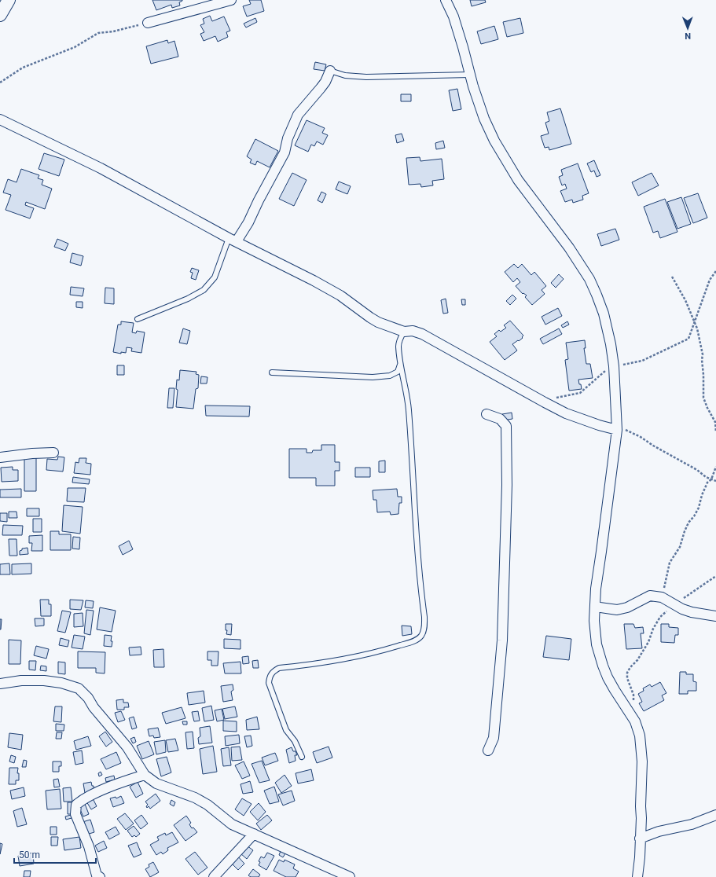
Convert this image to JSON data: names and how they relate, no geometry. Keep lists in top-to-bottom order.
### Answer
{
  "scale_bar": "50 m",
  "north": "bottom"
}
